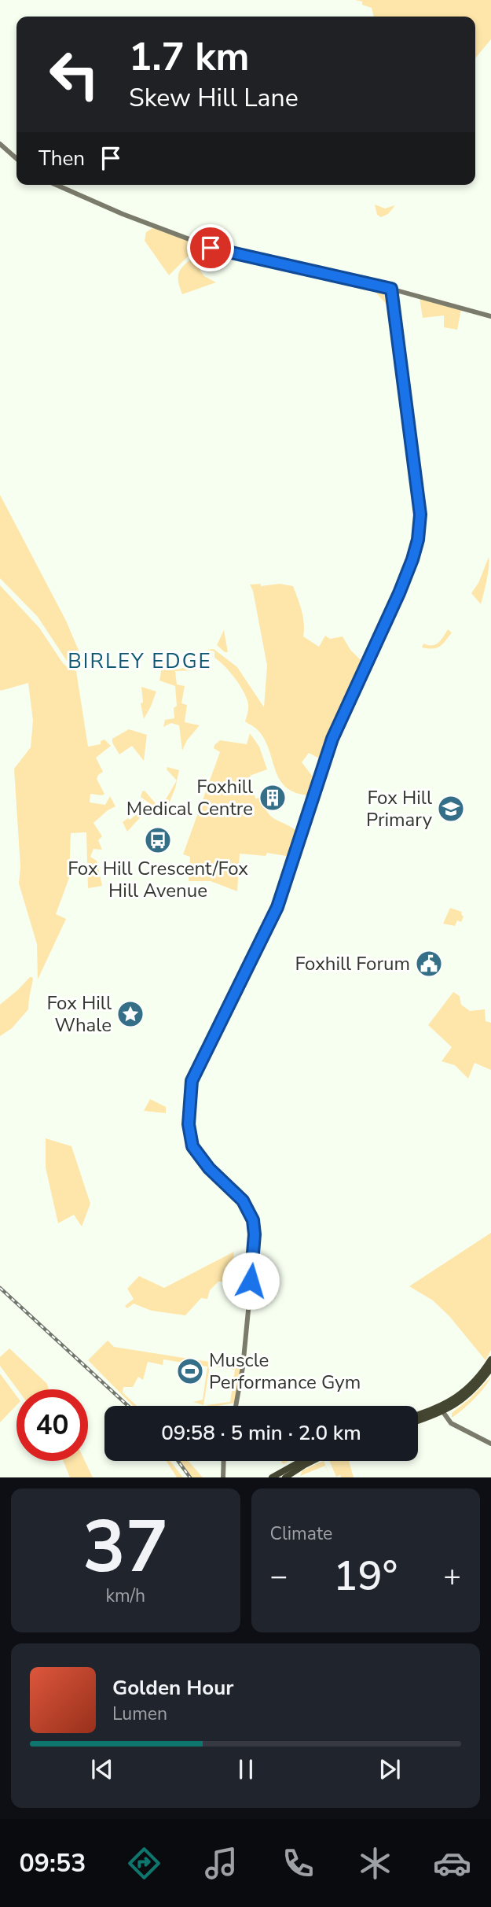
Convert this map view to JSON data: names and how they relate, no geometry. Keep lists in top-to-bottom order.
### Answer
{
  "districts": ["BIRLEY EDGE"],
  "places": {
    "building": ["Foxhill Medical Centre"],
    "school or university": ["Fox Hill Primary"],
    "bus stop": ["Fox Hill Crescent/Fox Hill Avenue"],
    "public building": ["Foxhill Forum"],
    "place": ["Fox Hill Whale"],
    "sports": ["Muscle Performance Gym"]
  },
  "page": {
    "turn": ["1.7 km", "Skew Hill Lane"],
    "then": "Then",
    "limit": "40",
    "trip": "09:58 · 5 min · 2.0 km",
    "tile": [
      ["37", "km/h"],
      "Climate"
    ],
    "heat": ["−", "19°", "+"],
    "song": ["Golden Hour", "Lumen"],
    "tabs": "09:53"
  }
}
